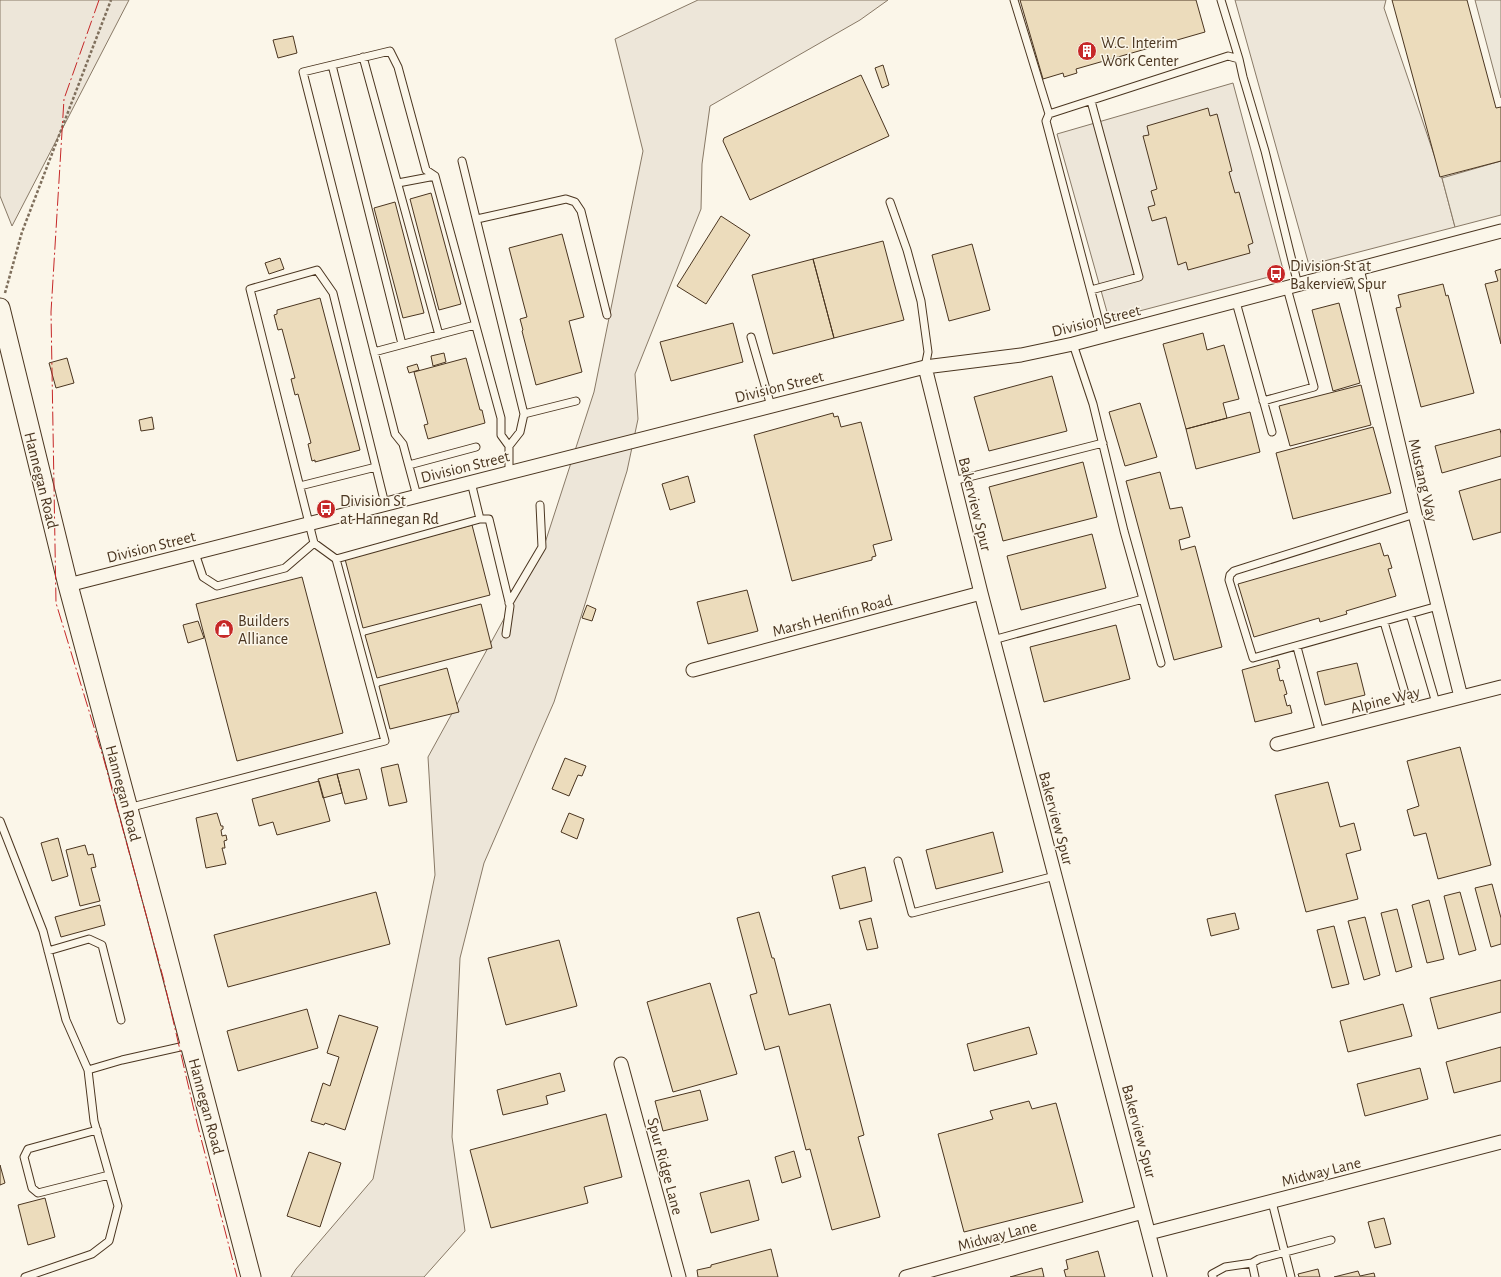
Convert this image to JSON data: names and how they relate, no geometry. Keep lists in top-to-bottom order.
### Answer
{
  "streets": {
    "main road": ["Hannegan Road"],
    "street": [
      "Division Street",
      "Mustang Way",
      "Bakerview Spur",
      "Marsh Henifin Road",
      "Alpine Way",
      "Spur Ridge Lane",
      "Midway Lane"
    ]
  },
  "crossings": [
    ["Division Street", "Hannegan Road"],
    ["Division Street", "Mustang Way"],
    ["Division Street", "Bakerview Spur"],
    ["Mustang Way", "Alpine Way"],
    ["Bakerview Spur", "Marsh Henifin Road"],
    ["Bakerview Spur", "Midway Lane"]
  ],
  "places": {
    "building": ["W.C. Interim Work Center"],
    "bus stop": ["Division St at Bakerview Spur", "Division St at Hannegan Rd"],
    "shop": ["Builders Alliance"]
  }
}
